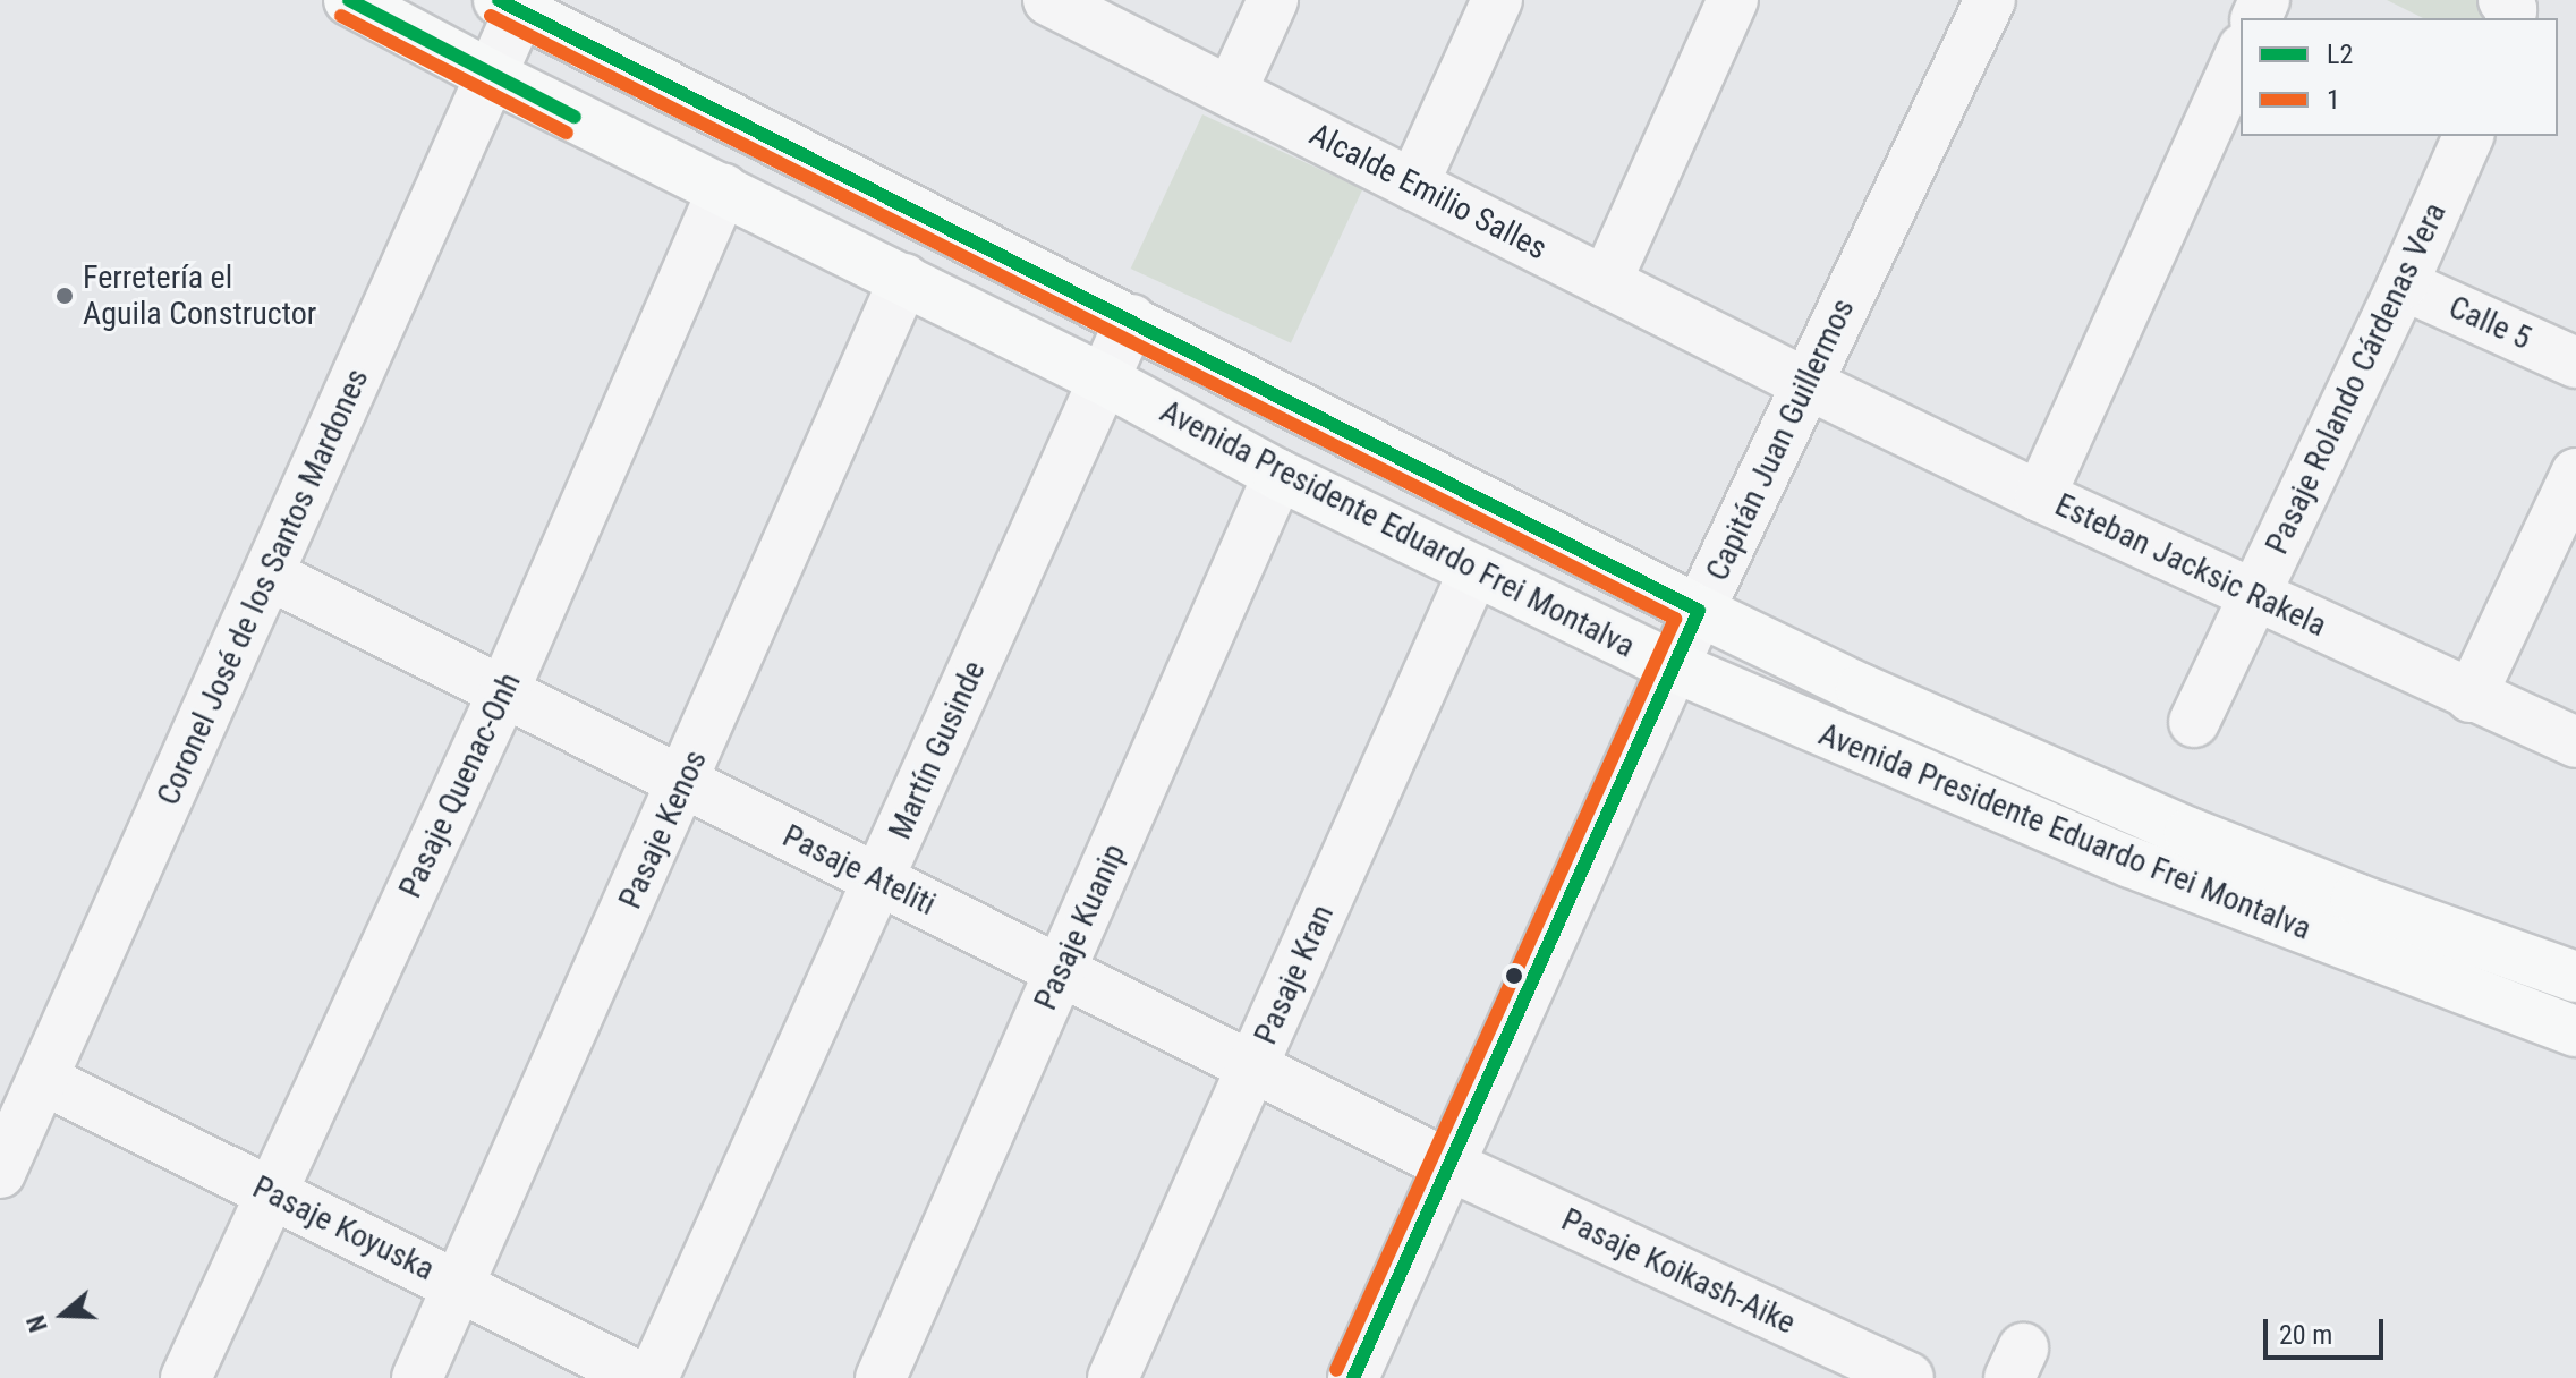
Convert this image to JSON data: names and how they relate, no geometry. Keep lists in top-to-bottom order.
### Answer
{
  "streets": {
    "main road": ["Avenida Presidente Eduardo Frei Montalva"],
    "street": [
      "Alcalde Emilio Salles",
      "Calle 5",
      "Pasaje Rolando Cárdenas Vera",
      "Capitán Juan Guillermos",
      "Esteban Jacksic Rakela",
      "Coronel José de los Santos Mardones",
      "Martín Gusinde",
      "Pasaje Quenac-Onh",
      "Pasaje Kenos",
      "Pasaje Ateliti",
      "Pasaje Kuanip",
      "Pasaje Kran",
      "Pasaje Koyuska",
      "Pasaje Koikash-Aike"
    ]
  },
  "crossings": [
    ["Alcalde Emilio Salles", "Capitán Juan Guillermos"],
    ["Alcalde Emilio Salles", "Esteban Jacksic Rakela"],
    ["Calle 5", "Pasaje Rolando Cárdenas Vera"],
    ["Pasaje Rolando Cárdenas Vera", "Esteban Jacksic Rakela"],
    ["Capitán Juan Guillermos", "Avenida Presidente Eduardo Frei Montalva"],
    ["Capitán Juan Guillermos", "Esteban Jacksic Rakela"],
    ["Capitán Juan Guillermos", "Pasaje Ateliti"],
    ["Capitán Juan Guillermos", "Pasaje Koikash-Aike"],
    ["Avenida Presidente Eduardo Frei Montalva", "Coronel José de los Santos Mardones"],
    ["Avenida Presidente Eduardo Frei Montalva", "Martín Gusinde"],
    ["Avenida Presidente Eduardo Frei Montalva", "Pasaje Quenac-Onh"],
    ["Avenida Presidente Eduardo Frei Montalva", "Pasaje Kenos"],
    ["Avenida Presidente Eduardo Frei Montalva", "Pasaje Kuanip"],
    ["Avenida Presidente Eduardo Frei Montalva", "Pasaje Kran"],
    ["Coronel José de los Santos Mardones", "Pasaje Ateliti"],
    ["Coronel José de los Santos Mardones", "Pasaje Koyuska"],
    ["Martín Gusinde", "Pasaje Ateliti"],
    ["Pasaje Quenac-Onh", "Pasaje Ateliti"],
    ["Pasaje Quenac-Onh", "Pasaje Koyuska"],
    ["Pasaje Kenos", "Pasaje Ateliti"],
    ["Pasaje Kenos", "Pasaje Koyuska"],
    ["Pasaje Ateliti", "Pasaje Kuanip"],
    ["Pasaje Ateliti", "Pasaje Kran"],
    ["Pasaje Ateliti", "Pasaje Koikash-Aike"]
  ],
  "places": ["Ferretería el Aguila Constructor"],
  "lines": ["transit line L2", "transit line 1"],
  "legend": ["L2", "1"],
  "scale_bar": "20 m",
  "north": "left"
}
